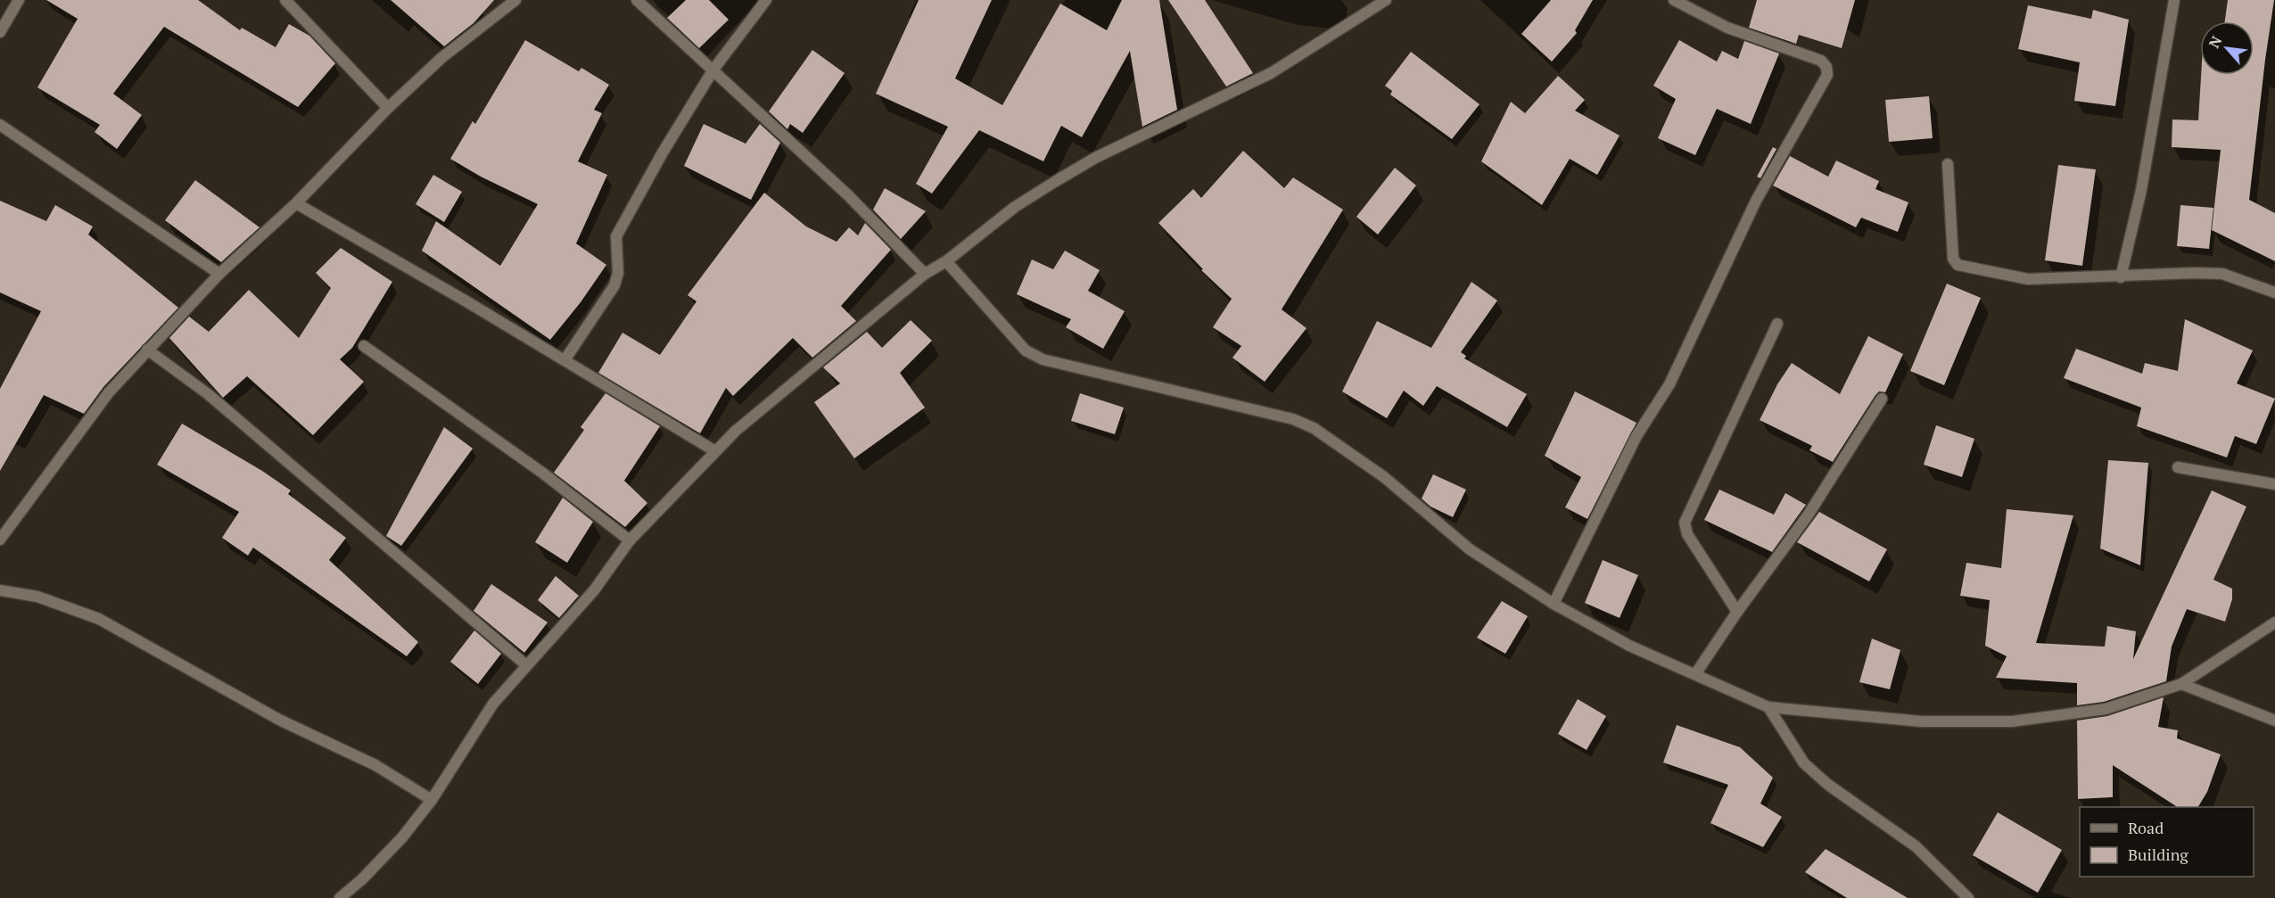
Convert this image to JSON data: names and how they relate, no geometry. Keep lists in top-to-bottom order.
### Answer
{
  "legend": ["Road", "Building"],
  "north": "top left"
}
